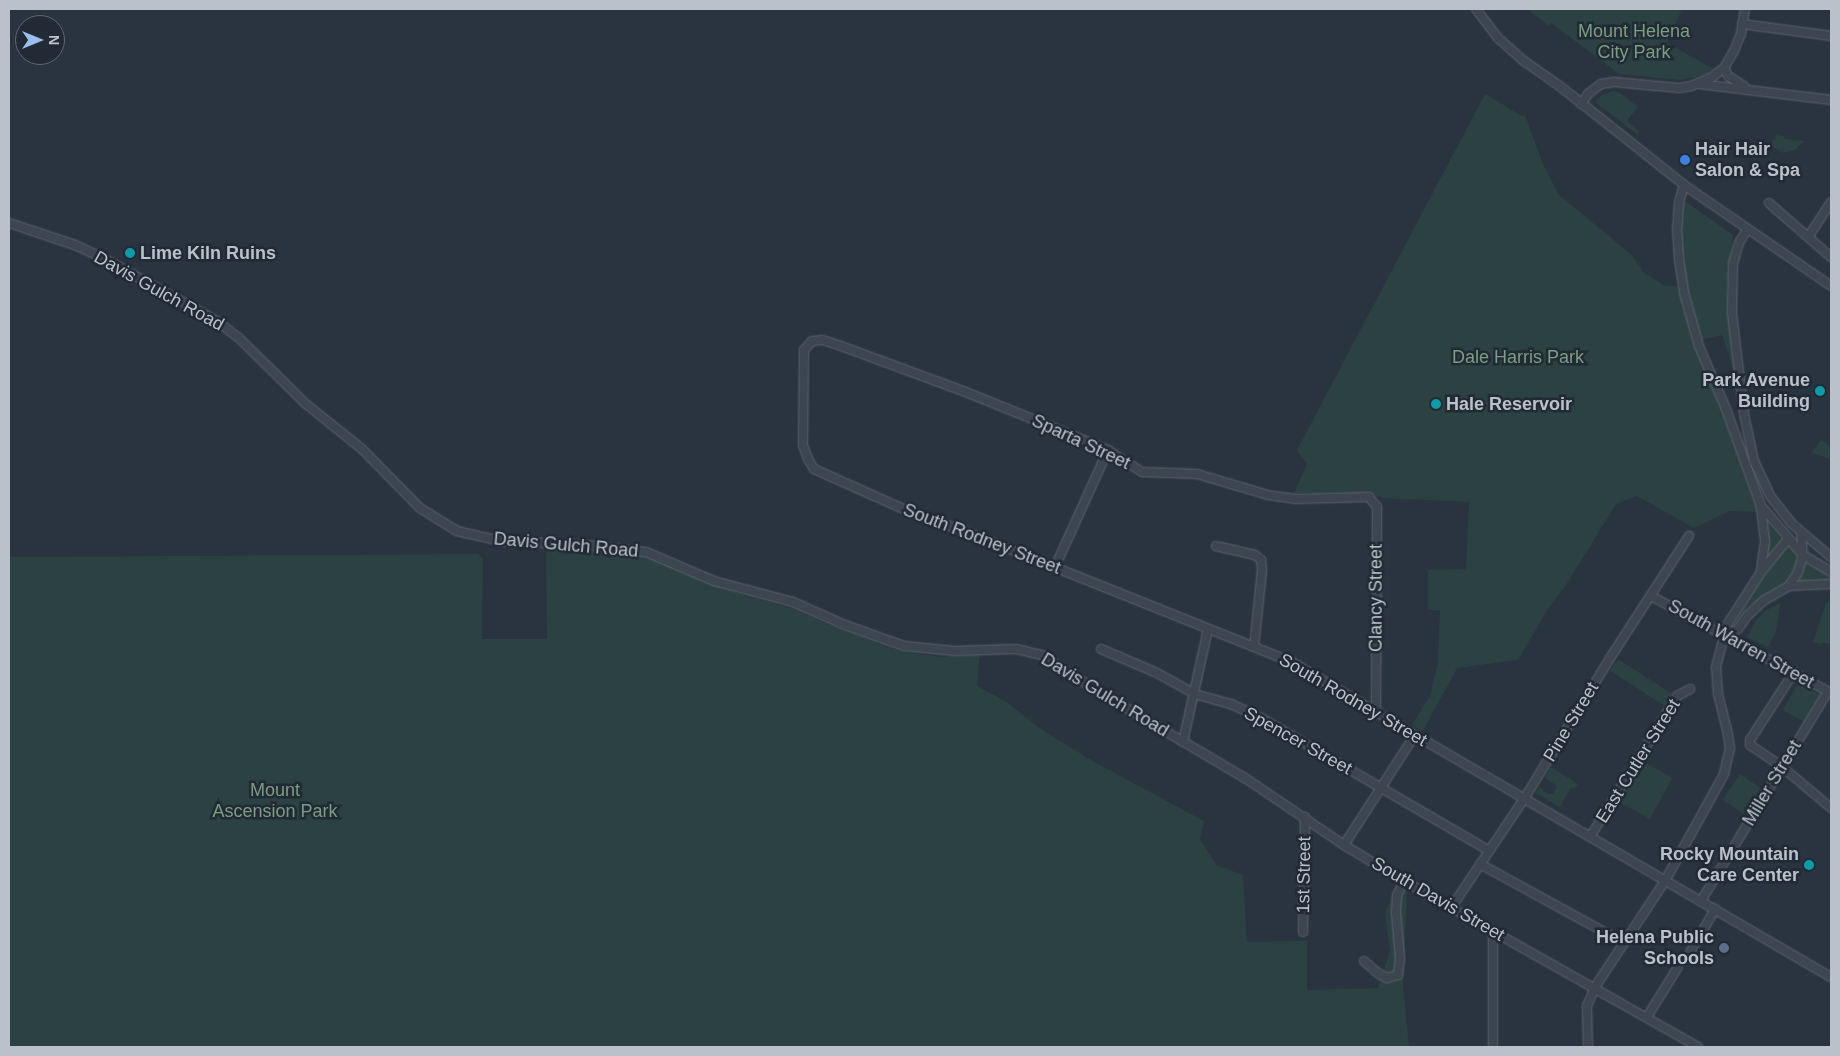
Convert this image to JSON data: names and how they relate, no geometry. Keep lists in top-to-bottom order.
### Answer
{
  "streets": {
    "street": [
      "Davis Gulch Road",
      "Sparta Street",
      "South Rodney Street",
      "Clancy Street",
      "South Warren Street",
      "Pine Street",
      "Spencer Street",
      "East Cutler Street",
      "Miller Street",
      "1st Street",
      "South Davis Street"
    ]
  },
  "crossings": [
    ["Davis Gulch Road", "South Davis Street"],
    ["Sparta Street", "South Rodney Street"],
    ["Sparta Street", "Clancy Street"],
    ["South Rodney Street", "Clancy Street"],
    ["South Rodney Street", "Pine Street"],
    ["South Rodney Street", "East Cutler Street"],
    ["South Rodney Street", "Miller Street"],
    ["South Warren Street", "Pine Street"],
    ["South Warren Street", "Miller Street"],
    ["Pine Street", "Spencer Street"],
    ["Pine Street", "South Davis Street"],
    ["1st Street", "South Davis Street"]
  ],
  "parks": ["Mount Helena City Park", "Dale Harris Park", "Mount Ascension Park"],
  "places": [
    "Hair Hair Salon & Spa",
    "Lime Kiln Ruins",
    "Park Avenue Building",
    "Hale Reservoir",
    "Rocky Mountain Care Center",
    "Helena Public Schools"
  ],
  "north": "right"
}
